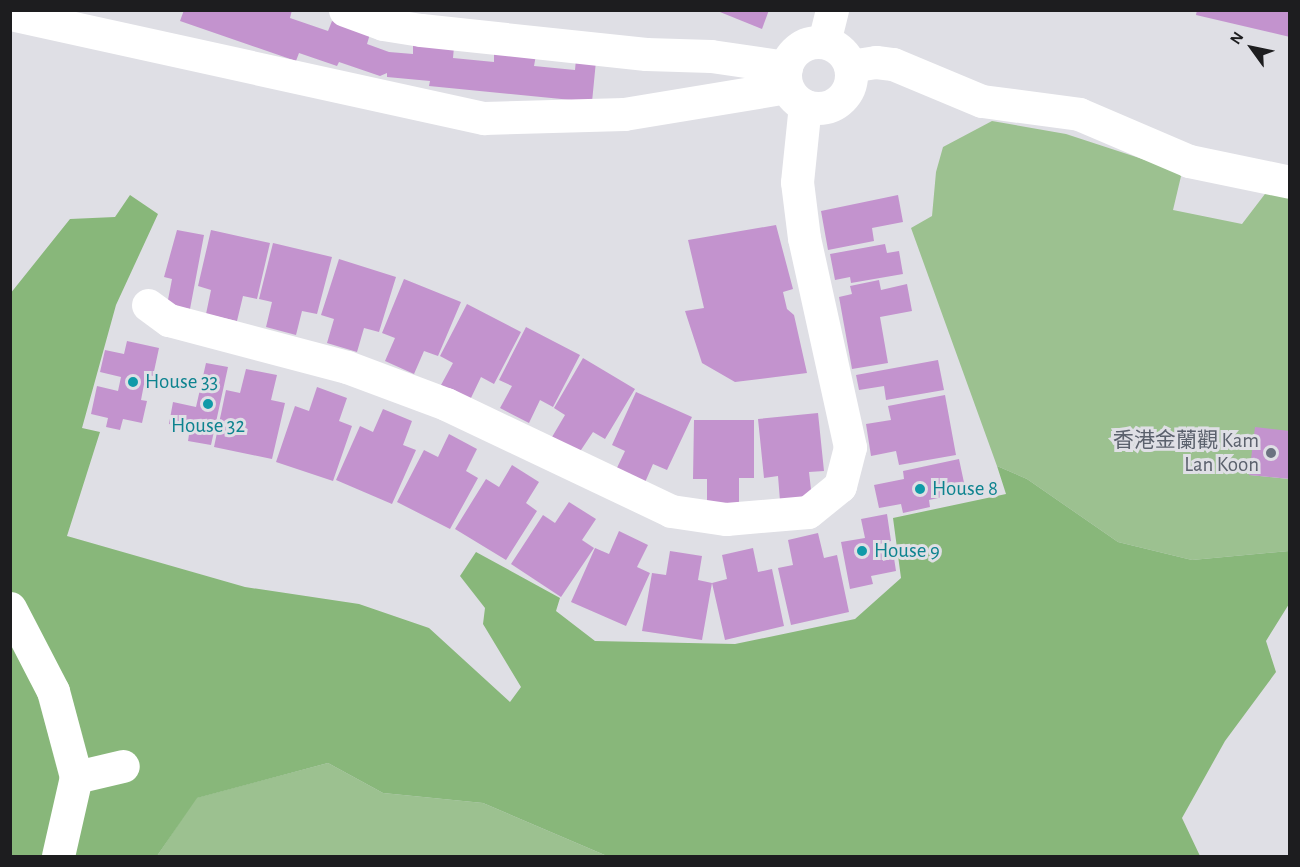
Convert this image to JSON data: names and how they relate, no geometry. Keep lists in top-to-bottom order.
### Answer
{
  "places": [
    "House 33",
    "House 32",
    "香港金蘭觀 Kam Lan Koon",
    "House 8",
    "House 9"
  ],
  "north": "top left"
}
